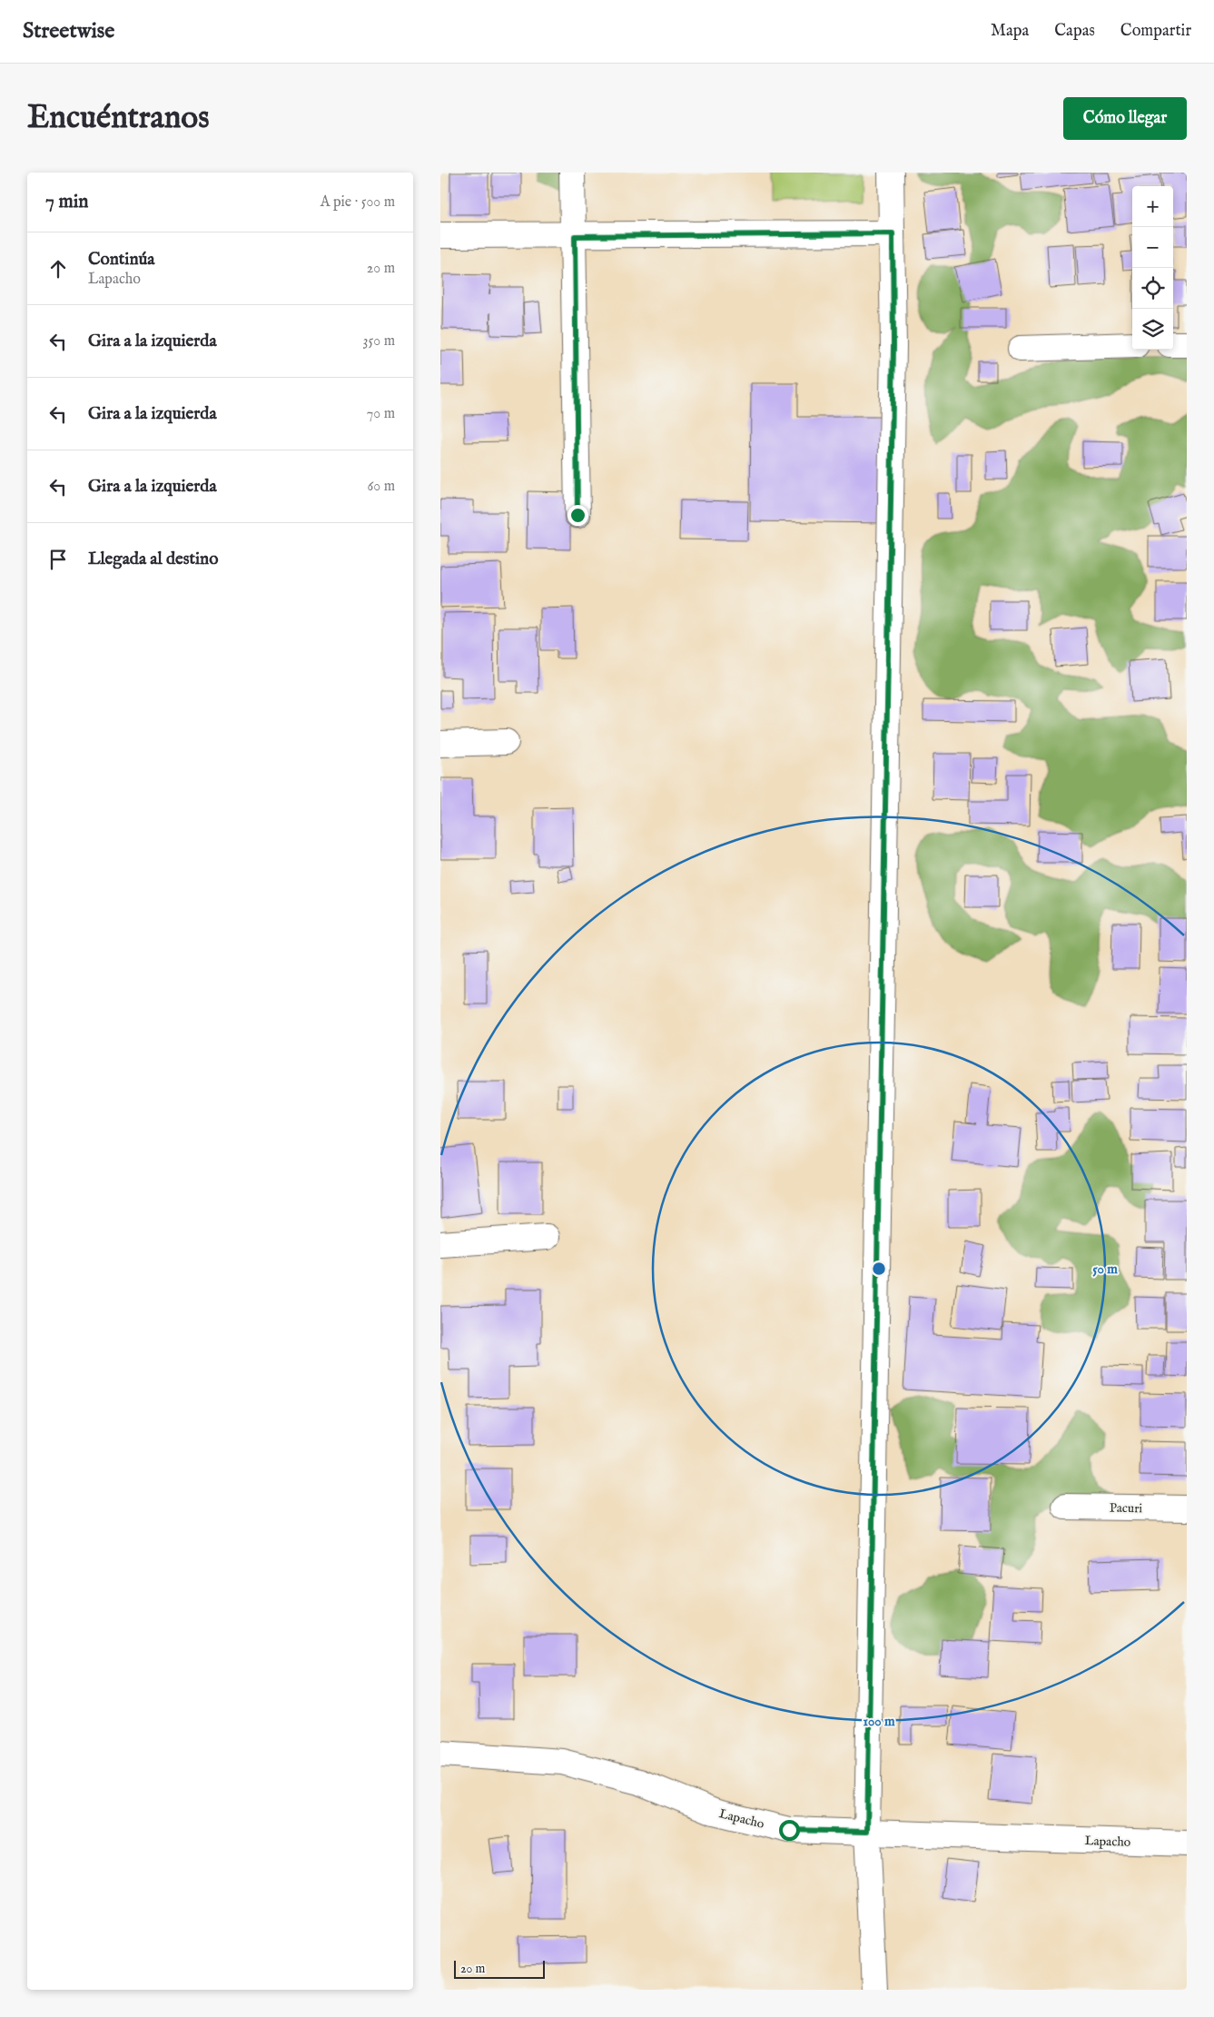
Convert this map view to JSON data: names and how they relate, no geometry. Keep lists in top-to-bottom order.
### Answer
{
  "streets": {
    "street": ["Pacuri", "Lapacho"]
  },
  "scale_bar": "20 m",
  "page": {
    "header": "Streetwise",
    "nav": ["Mapa", "Capas", "Compartir"],
    "buttons": "Cómo llegar",
    "title": "Encuéntranos",
    "heading": ["7 min", "A pie · 500 m"],
    "map_buttons": ["+", "−"],
    "list": [
      ["Continúa", "Lapacho", "20 m"],
      ["Gira a la izquierda", "350 m"],
      ["Gira a la izquierda", "70 m"],
      ["Gira a la izquierda", "60 m"],
      "Llegada al destino"
    ],
    "scale": "20 m"
  },
  "rings": ["50 m", "100 m"]
}
